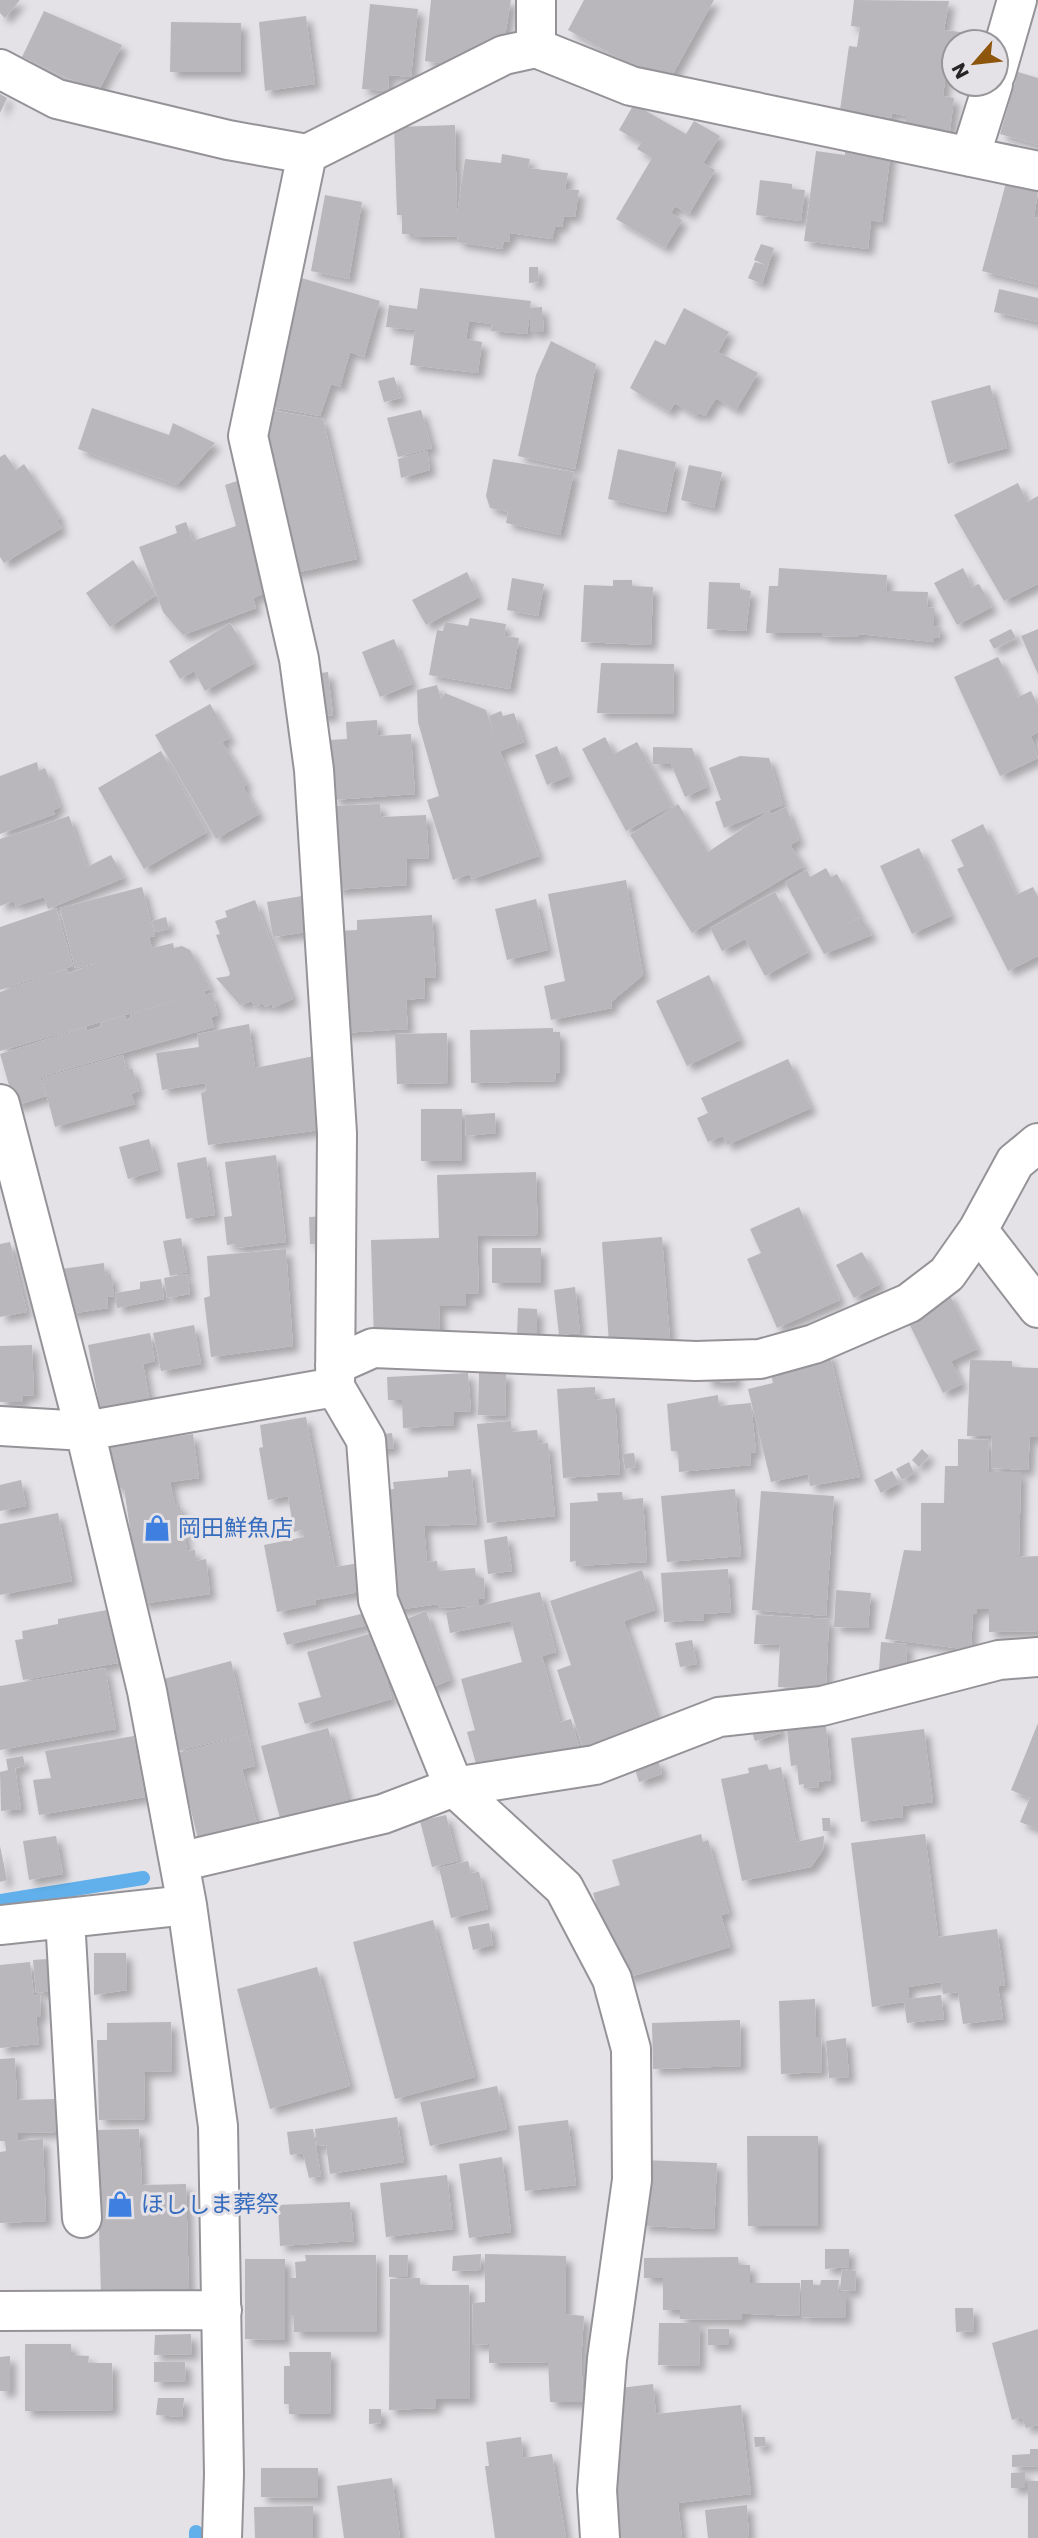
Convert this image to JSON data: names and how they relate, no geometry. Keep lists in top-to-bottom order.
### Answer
{
  "places": {
    "shop": ["岡田鮮魚店", "ほししま葬祭"]
  },
  "north": "bottom left"
}
